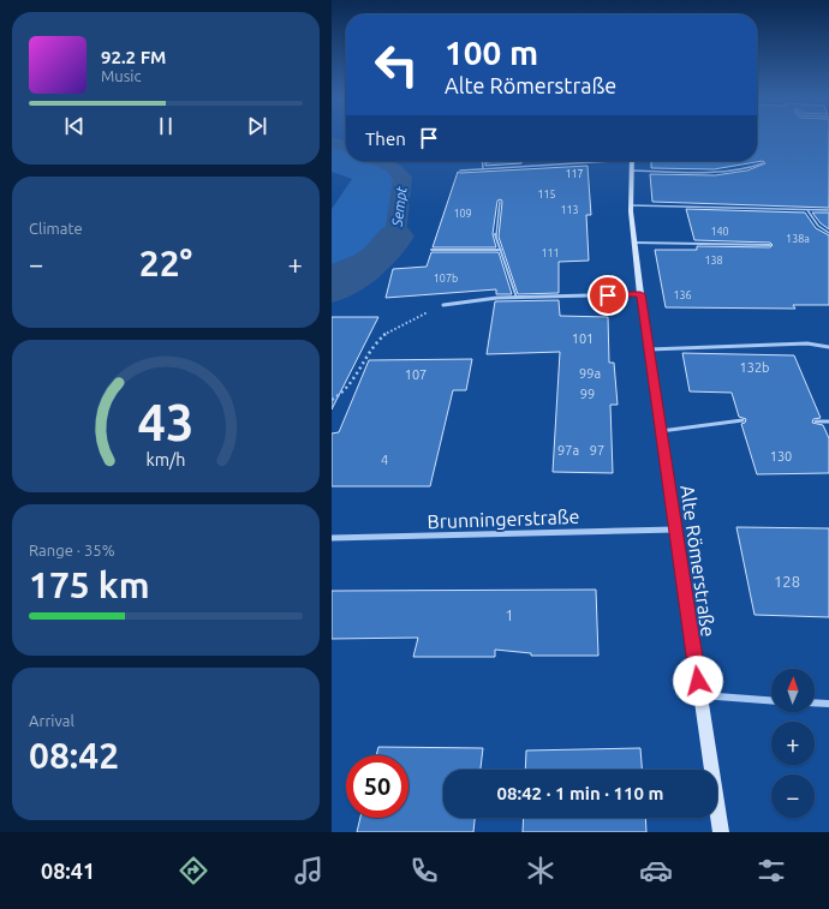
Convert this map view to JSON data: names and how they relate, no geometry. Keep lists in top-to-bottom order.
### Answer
{
  "streets": {
    "main road": ["Alte Römerstraße"],
    "street": ["Brunningerstraße"]
  },
  "crossings": [
    ["Brunningerstraße", "Alte Römerstraße"]
  ],
  "water": ["Sempt"],
  "house_numbers": [
    "117",
    "115",
    "113",
    "109",
    "140",
    "138a",
    "111",
    "138",
    "107b",
    "136",
    "101",
    "132b",
    "99a",
    "107",
    "99",
    "97a",
    "97",
    "130",
    "4",
    "128",
    "1"
  ],
  "north": "top",
  "page": {
    "turn": ["100 m", "Alte Römerstraße"],
    "song": ["92.2 FM", "Music"],
    "then": "Then",
    "tile": [
      "Climate",
      ["Range · 35%", "175 km"],
      ["Arrival", "08:42"]
    ],
    "heat": ["−", "22°", "+"],
    "map_buttons": ["+", "−"],
    "limit": "50",
    "trip": "08:42 · 1 min · 110 m",
    "tabs": "08:41",
    "gauge": ["43", "km/h"]
  }
}
